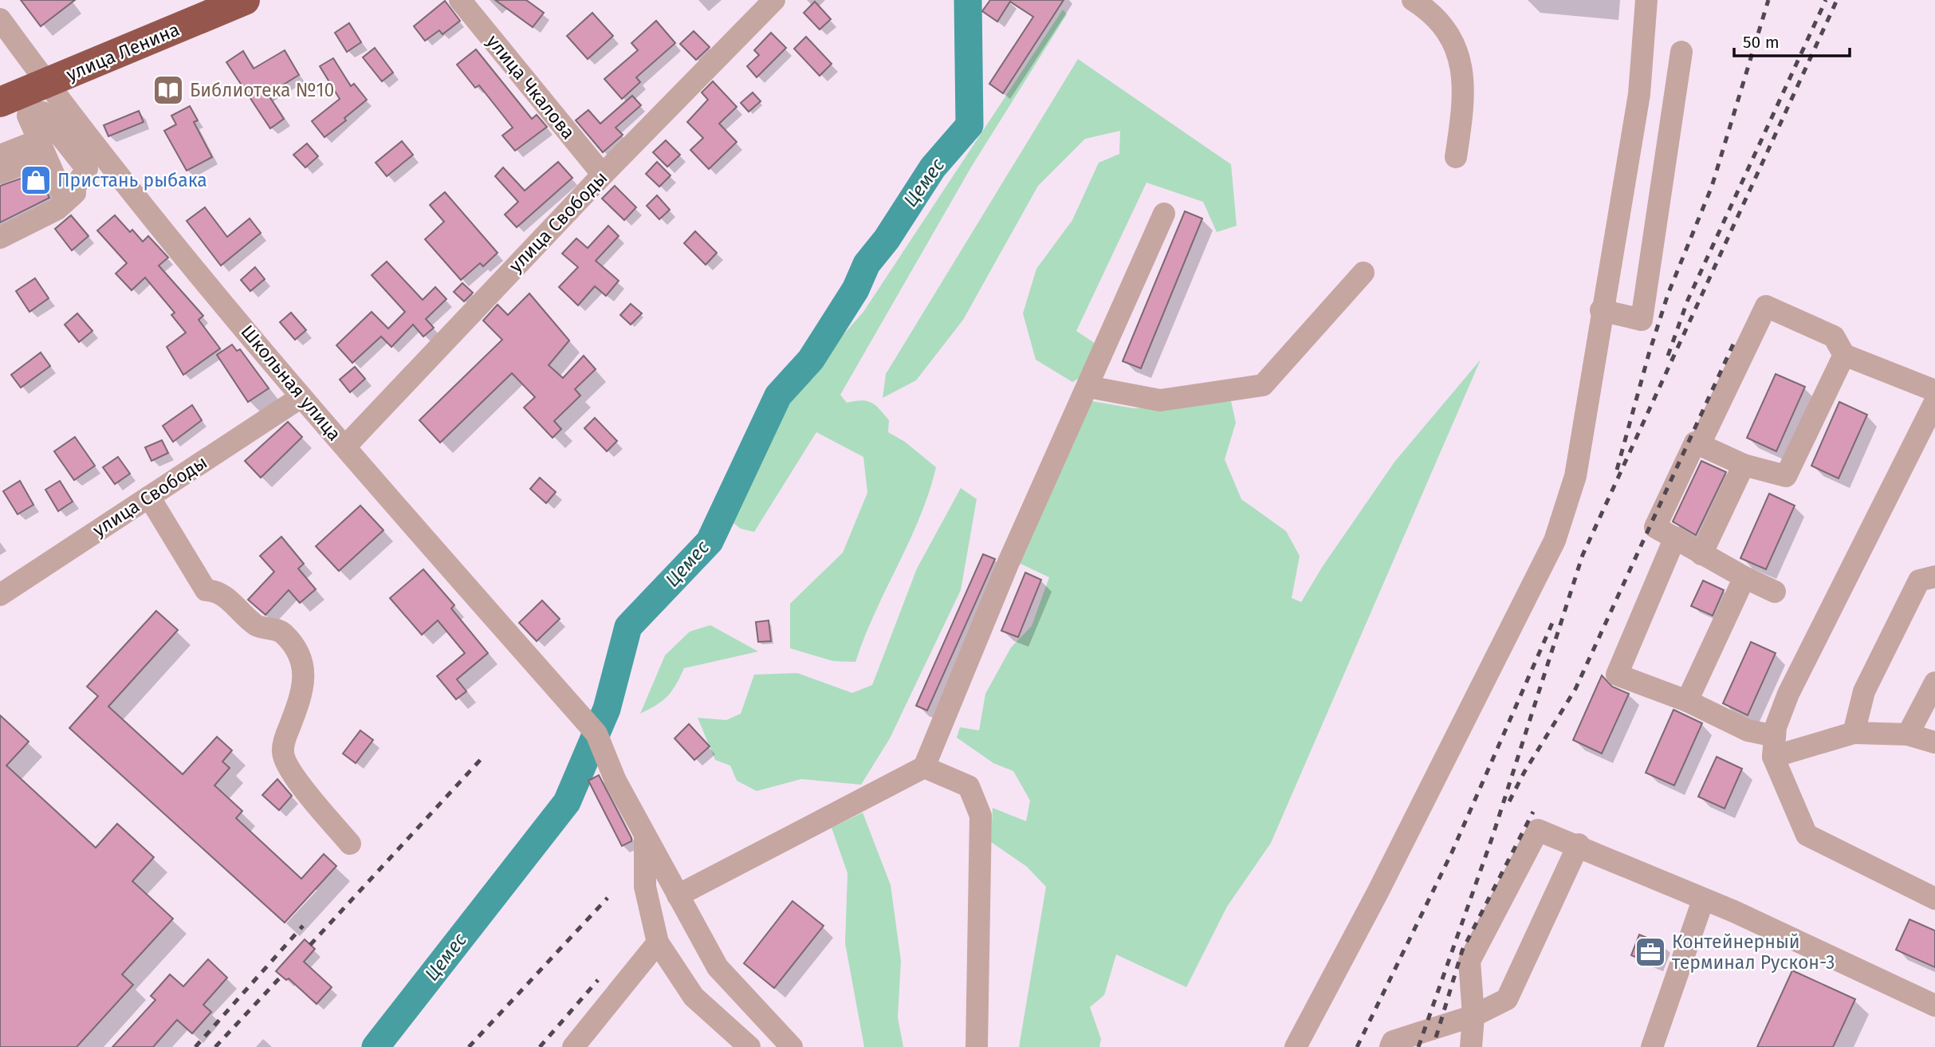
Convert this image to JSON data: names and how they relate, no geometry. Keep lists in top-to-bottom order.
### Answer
{
  "streets": {
    "highway": ["улица Ленина"],
    "street": ["улица Чкалова", "улица Свободы", "Школьная улица"]
  },
  "crossings": [
    ["улица Ленина", "Школьная улица"],
    ["улица Чкалова", "улица Свободы"],
    ["улица Свободы", "Школьная улица"]
  ],
  "water": ["Цемес"],
  "places": {
    "library": ["Библиотека №10"],
    "shop": ["Пристань рыбака"],
    "office": ["Контейнерный терминал Рускон-3"]
  },
  "scale_bar": "50 m"
}
